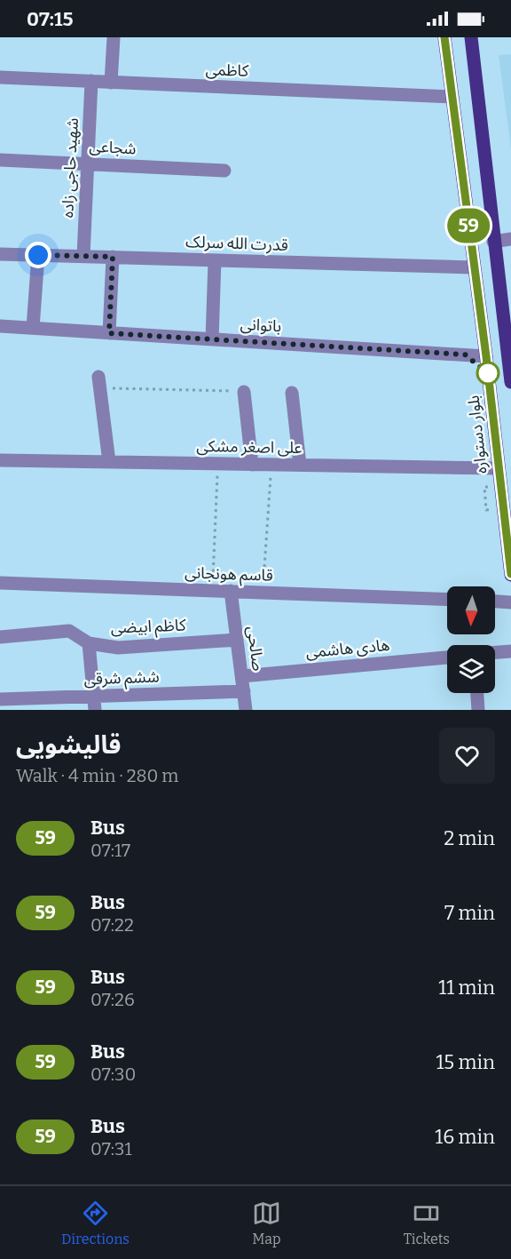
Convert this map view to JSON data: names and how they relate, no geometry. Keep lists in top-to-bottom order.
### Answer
{
  "streets": {
    "main road": ["بلوار دستواره"],
    "street": [
      "کاظمی",
      "شجاعی",
      "شهید حاجی زاده",
      "قدرت الله سرلک",
      "باتوانی",
      "علی اصغر مشکی",
      "قاسم هونجانی",
      "کاظم ابیضی",
      "صالحی",
      "هادی هاشمی",
      "ششم شرقی"
    ]
  },
  "crossings": [
    ["کاظمی", "شهید حاجی زاده"],
    ["کاظمی", "بلوار دستواره"],
    ["شجاعی", "شهید حاجی زاده"],
    ["شهید حاجی زاده", "قدرت الله سرلک"],
    ["قدرت الله سرلک", "بلوار دستواره"],
    ["باتوانی", "بلوار دستواره"],
    ["بلوار دستواره", "علی اصغر مشکی"],
    ["قاسم هونجانی", "صالحی"],
    ["کاظم ابیضی", "صالحی"],
    ["صالحی", "هادی هاشمی"],
    ["صالحی", "ششم شرقی"]
  ],
  "lines": ["bus line 59"],
  "north": "bottom",
  "page": {
    "status": "07:15",
    "on_map": "59",
    "heading": ["قالیشویی", "Walk · 4 min · 280 m"],
    "list": [
      {
        "mark": "59",
        "name": "Bus",
        "note": "07:17",
        "value": "2 min"
      },
      {
        "mark": "59",
        "name": "Bus",
        "note": "07:22",
        "value": "7 min"
      },
      {
        "mark": "59",
        "name": "Bus",
        "note": "07:26",
        "value": "11 min"
      },
      {
        "mark": "59",
        "name": "Bus",
        "note": "07:30",
        "value": "15 min"
      },
      {
        "mark": "59",
        "name": "Bus",
        "note": "07:31",
        "value": "16 min"
      }
    ],
    "tabs": ["Directions", "Map", "Tickets"]
  }
}
